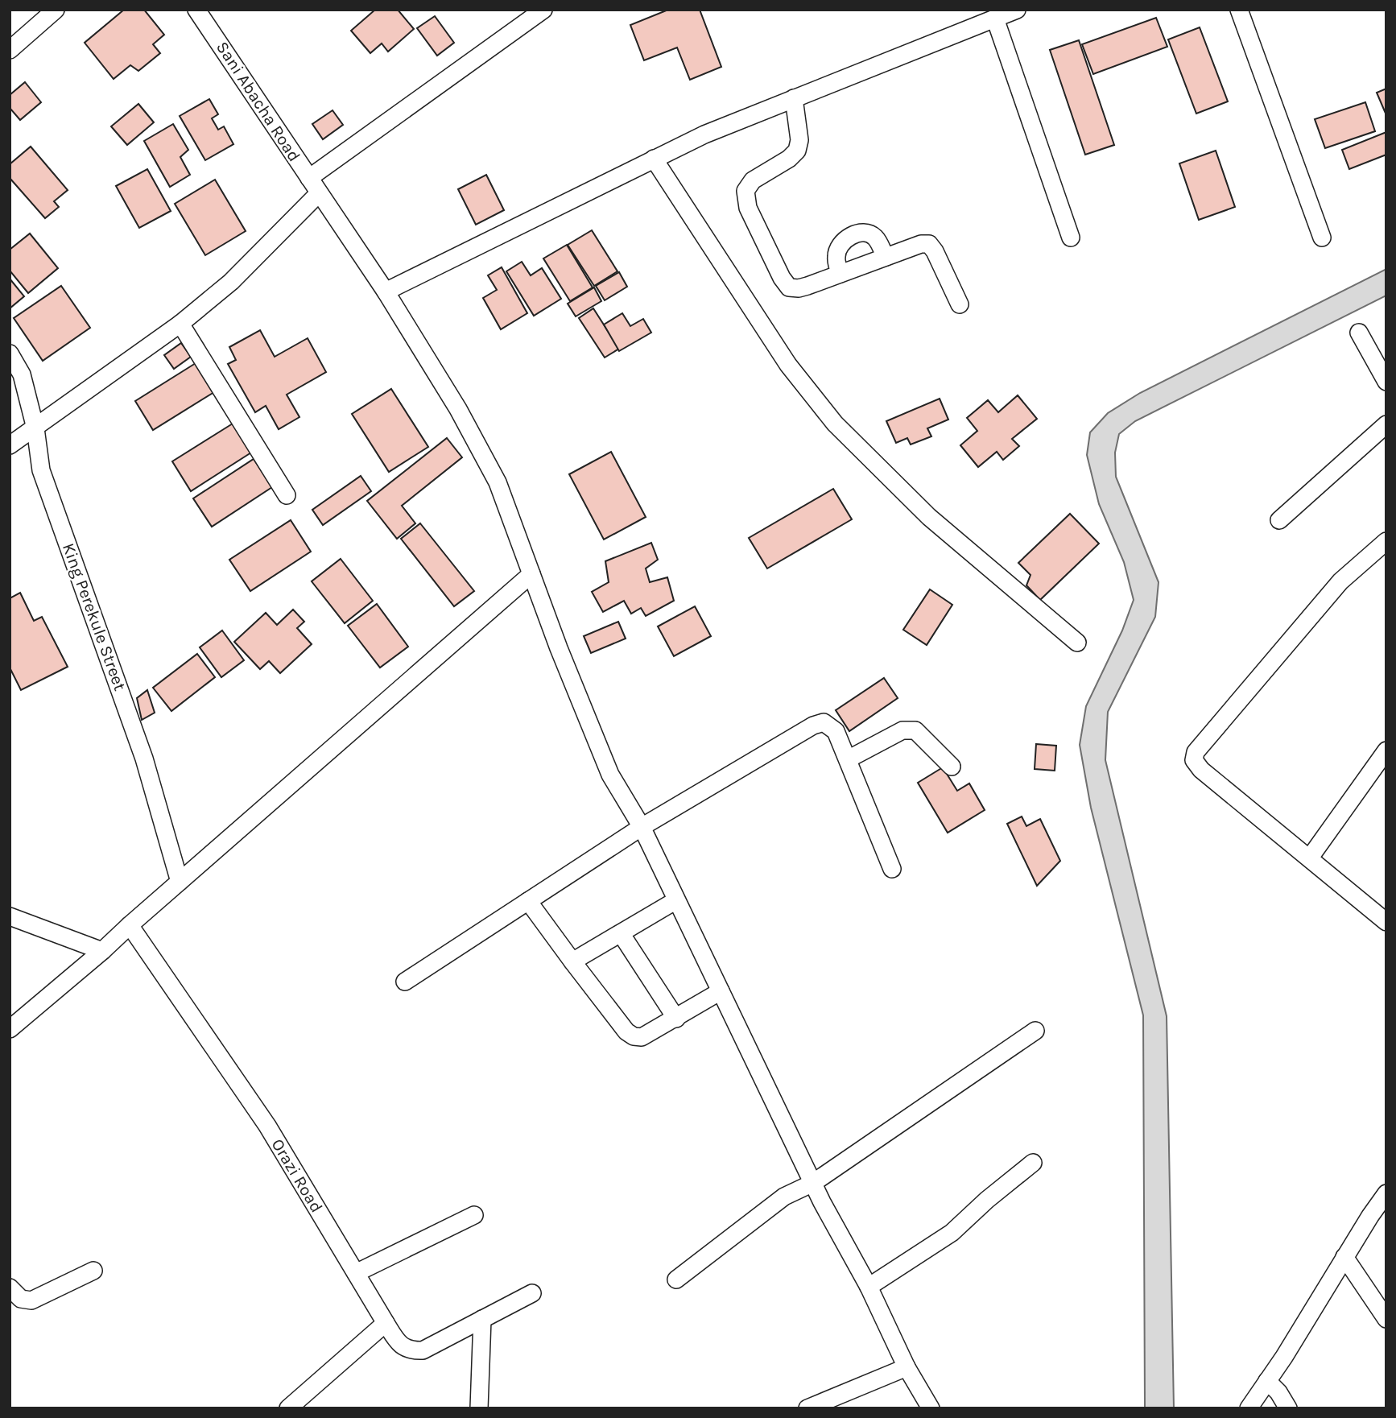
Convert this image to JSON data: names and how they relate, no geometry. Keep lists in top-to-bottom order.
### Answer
{
  "streets": {
    "street": ["Sani Abacha Road", "King Perekule Street", "Orazi Road"]
  }
}
